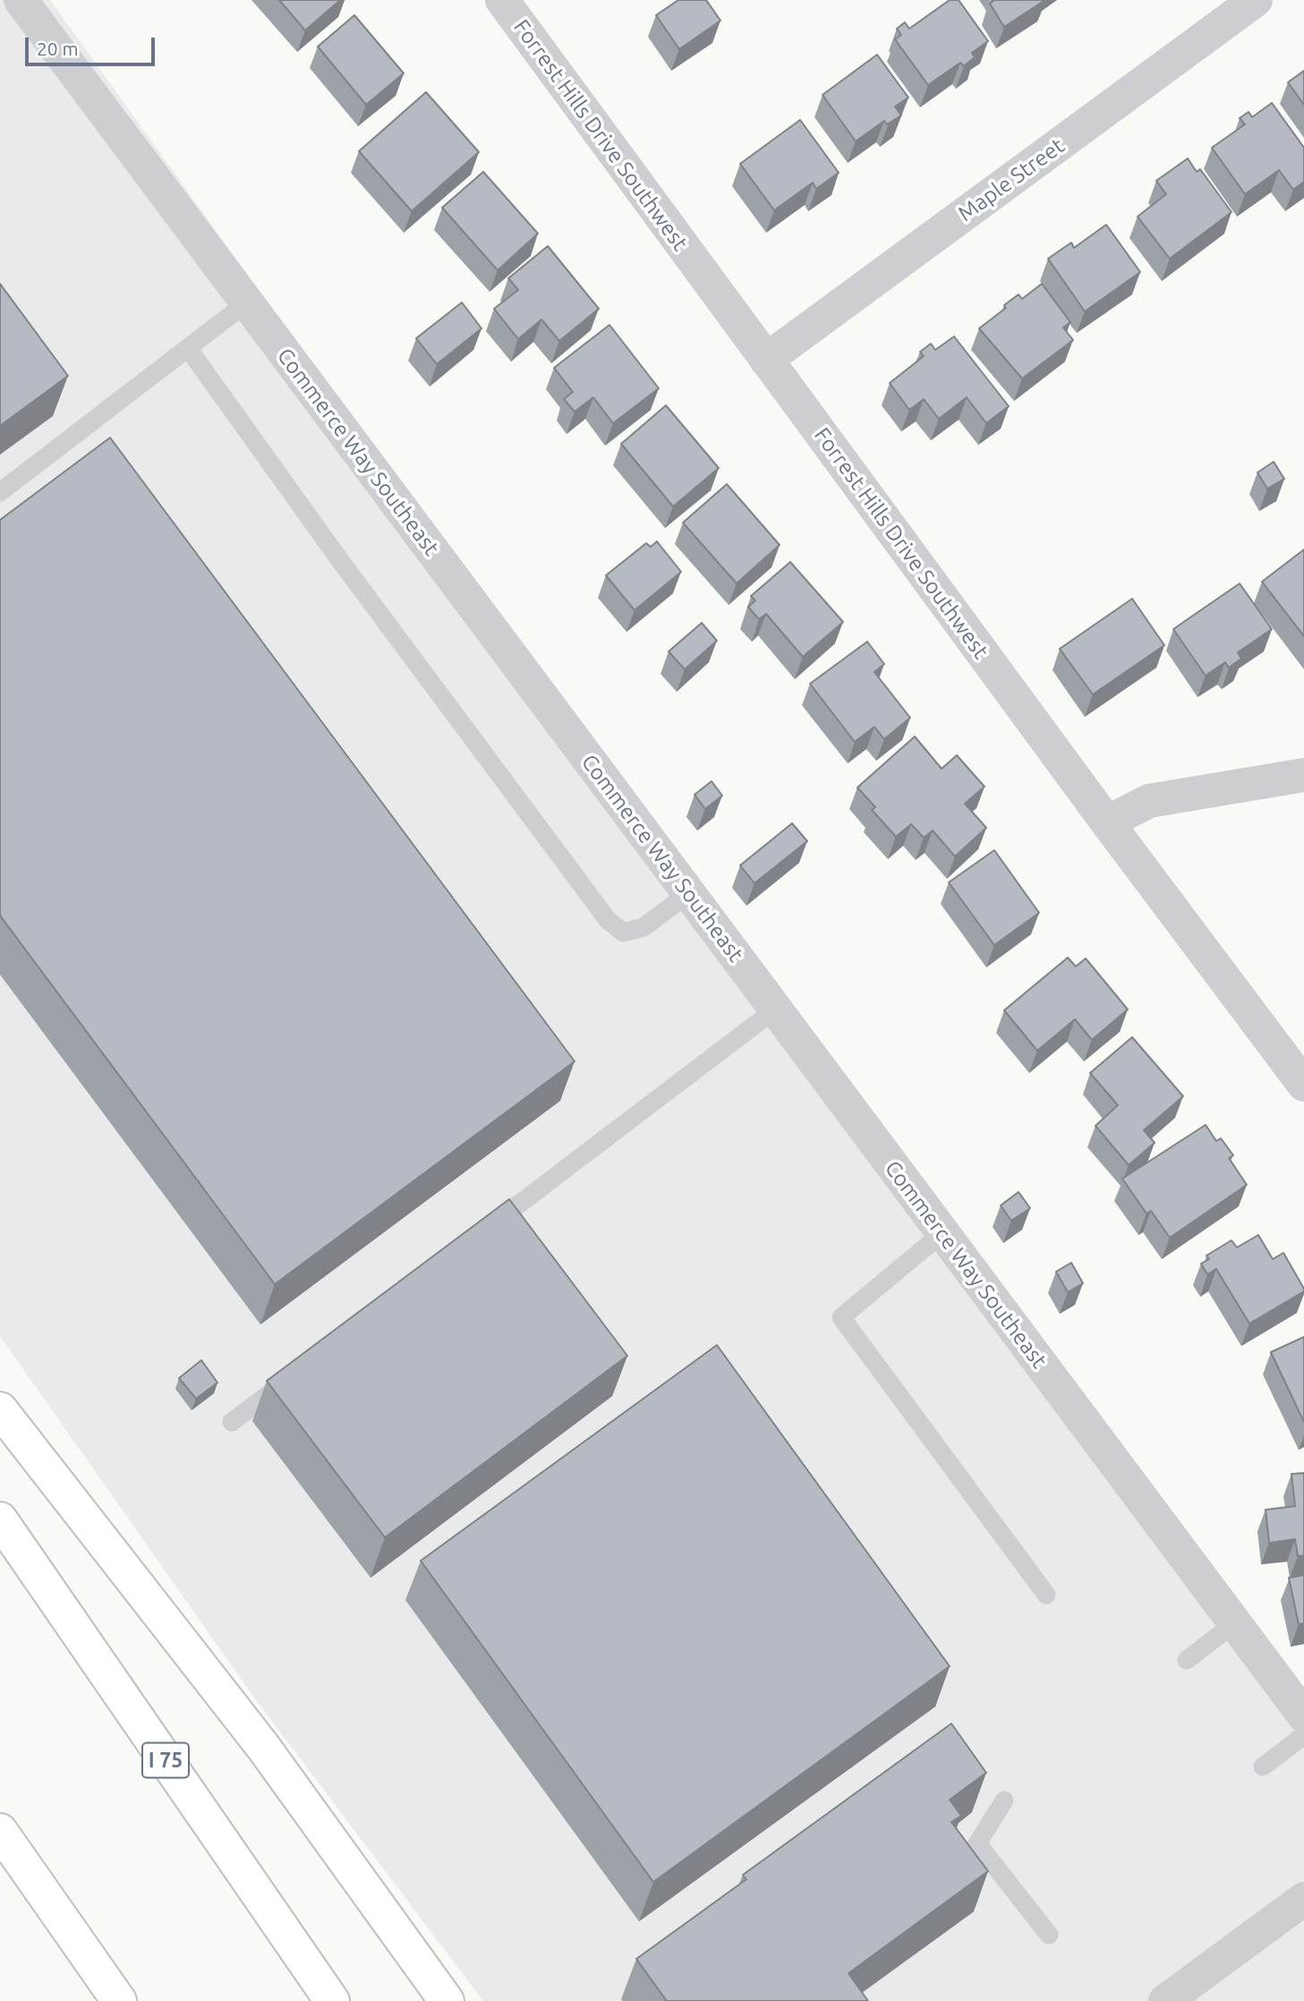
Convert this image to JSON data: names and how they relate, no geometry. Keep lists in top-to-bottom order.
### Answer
{
  "streets": {
    "highway": ["I 75"],
    "street": ["Forrest Hills Drive Southwest", "Maple Street", "Commerce Way Southeast"]
  },
  "crossings": [
    ["Forrest Hills Drive Southwest", "Maple Street"]
  ],
  "scale_bar": "20 m"
}
